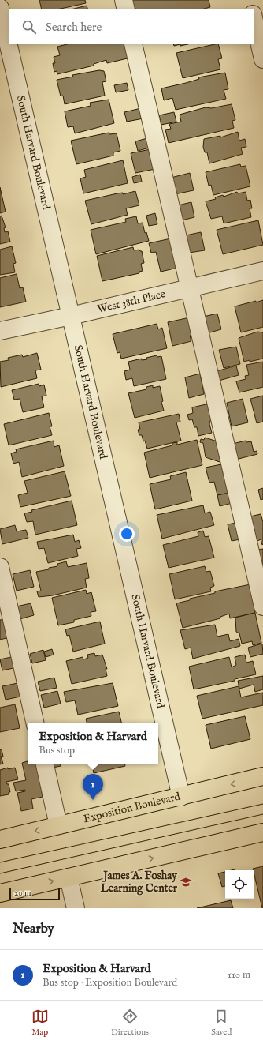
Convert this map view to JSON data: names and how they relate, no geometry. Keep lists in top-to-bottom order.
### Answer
{
  "streets": {
    "main road": ["Exposition Boulevard"],
    "street": ["South Harvard Boulevard", "West 38th Place"]
  },
  "crossings": [
    ["South Harvard Boulevard", "West 38th Place"],
    ["South Harvard Boulevard", "Exposition Boulevard"]
  ],
  "places": {
    "school or university": ["James A. Foshay Learning Center"]
  },
  "scale_bar": "20 m",
  "page": {
    "search": "Search here",
    "popup": ["Exposition & Harvard", "Bus stop"],
    "pins": "1",
    "scale": "20 m",
    "heading": "Nearby",
    "list": [
      {
        "mark": "1",
        "name": "Exposition & Harvard",
        "note": "Bus stop · Exposition Boulevard",
        "value": "110 m"
      }
    ],
    "nav": ["Map", "Directions", "Saved"]
  }
}
